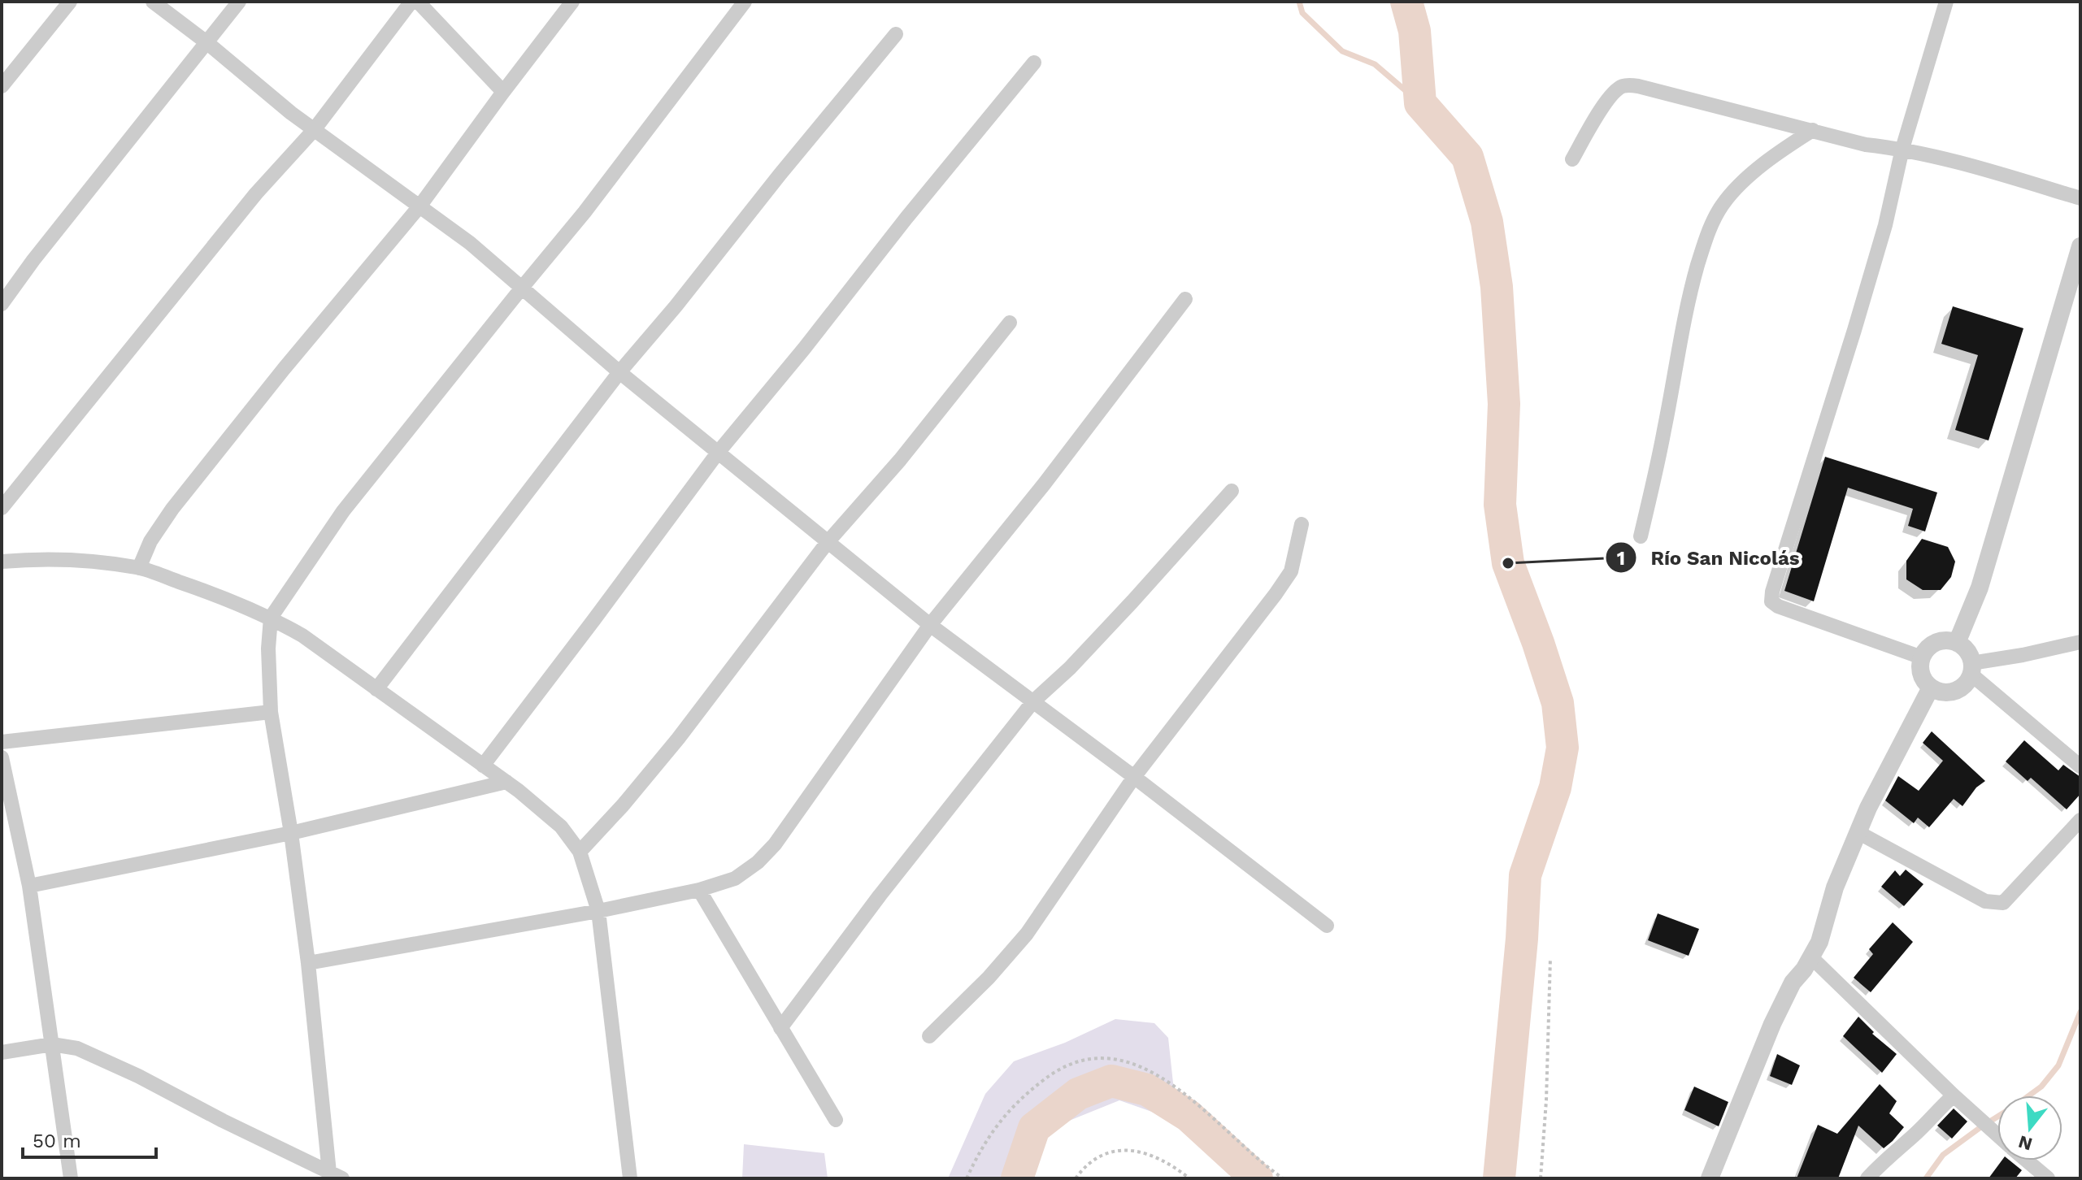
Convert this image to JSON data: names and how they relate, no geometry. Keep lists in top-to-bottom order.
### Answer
{
  "places": ["Río San Nicolás"],
  "scale_bar": "50 m",
  "north": "bottom"
}
